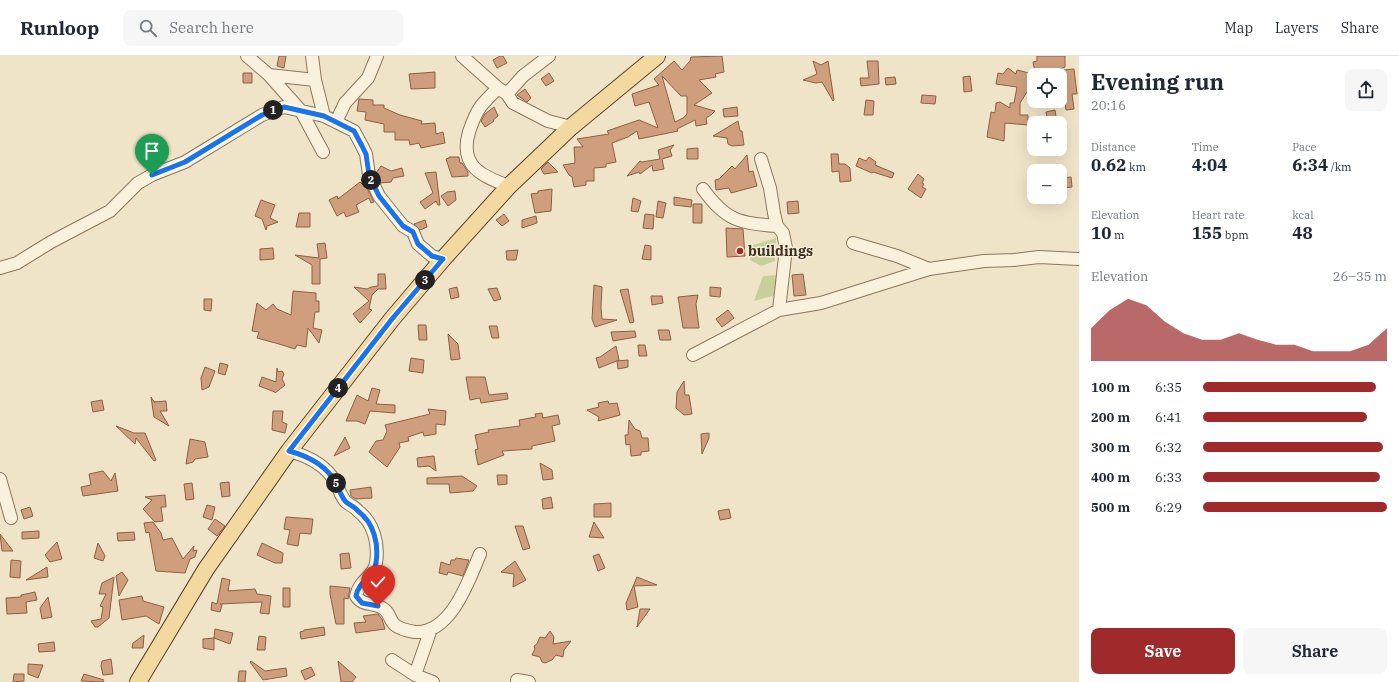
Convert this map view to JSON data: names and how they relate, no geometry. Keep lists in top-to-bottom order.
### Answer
{
  "places": ["buildings"],
  "page": {
    "header": "Runloop",
    "search": "Search here",
    "nav": ["Map", "Layers", "Share"],
    "heading": ["Evening run", "20:16"],
    "map_buttons": ["+", "−"],
    "pins": [
      "1",
      "2",
      "3",
      "4",
      "5"
    ],
    "stats": [
      ["Distance", "0.62 km"],
      ["Time", "4:04"],
      ["Pace", "6:34 /km"],
      ["Elevation", "10 m"],
      ["Heart rate", "155 bpm"],
      ["kcal", "48"]
    ],
    "chart": ["Elevation", "26–35 m"],
    "list": [
      {
        "name": "100 m",
        "note": "6:35"
      },
      {
        "name": "200 m",
        "note": "6:41"
      },
      {
        "name": "300 m",
        "note": "6:32"
      },
      {
        "name": "400 m",
        "note": "6:33"
      },
      {
        "name": "500 m",
        "note": "6:29"
      }
    ],
    "buttons": ["Save", "Share"]
  }
}
